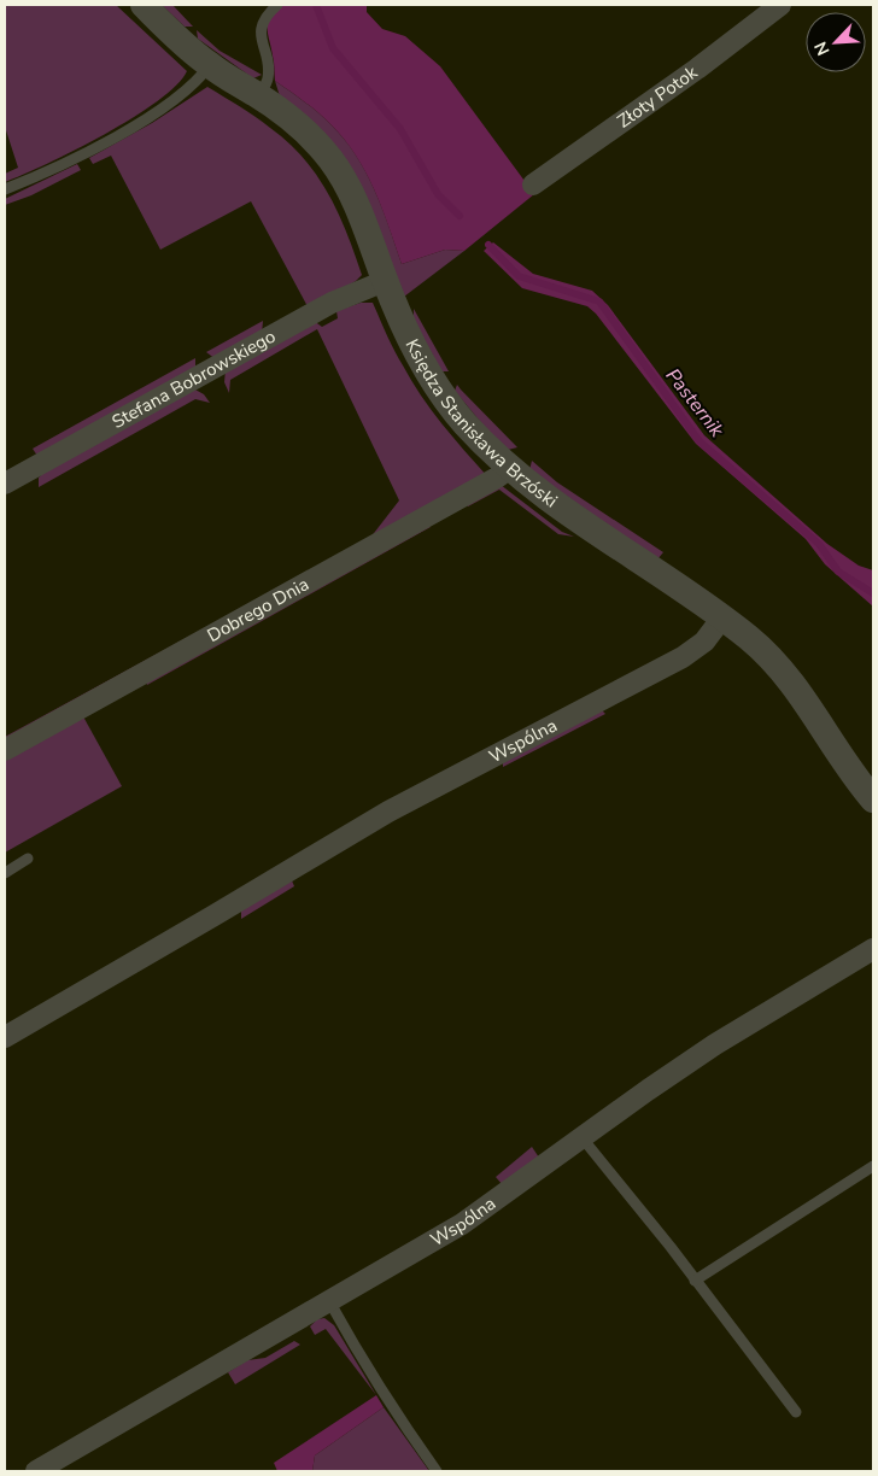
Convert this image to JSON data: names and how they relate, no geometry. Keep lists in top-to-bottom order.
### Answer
{
  "streets": {
    "street": [
      "Złoty Potok",
      "Stefana Bobrowskiego",
      "Księdza Stanisława Brzóski",
      "Dobrego Dnia",
      "Wspólna"
    ]
  },
  "crossings": [
    ["Stefana Bobrowskiego", "Księdza Stanisława Brzóski"],
    ["Księdza Stanisława Brzóski", "Dobrego Dnia"],
    ["Księdza Stanisława Brzóski", "Wspólna"]
  ],
  "water": ["Pasternik"],
  "north": "bottom left"
}
